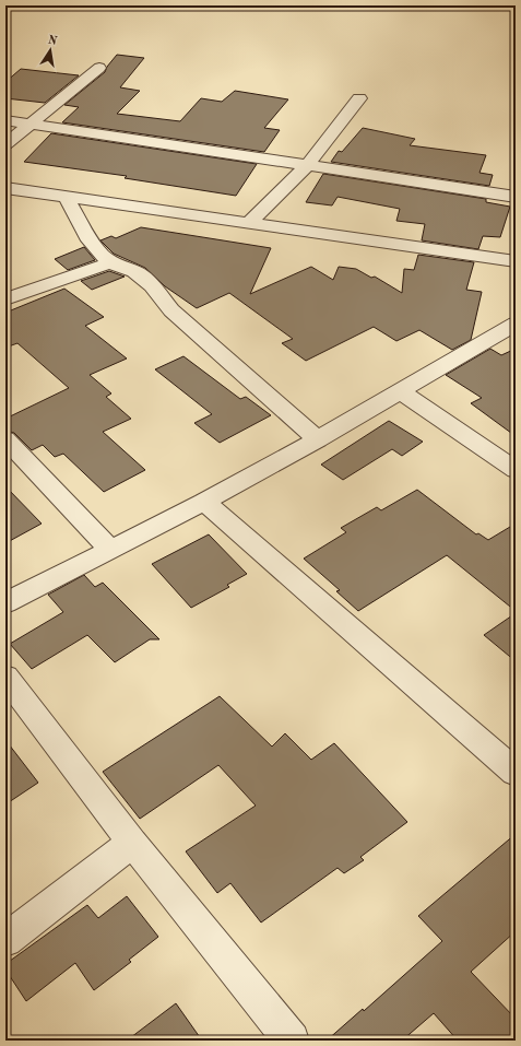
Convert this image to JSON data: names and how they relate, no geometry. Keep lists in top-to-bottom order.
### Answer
{
  "north": "top"
}
